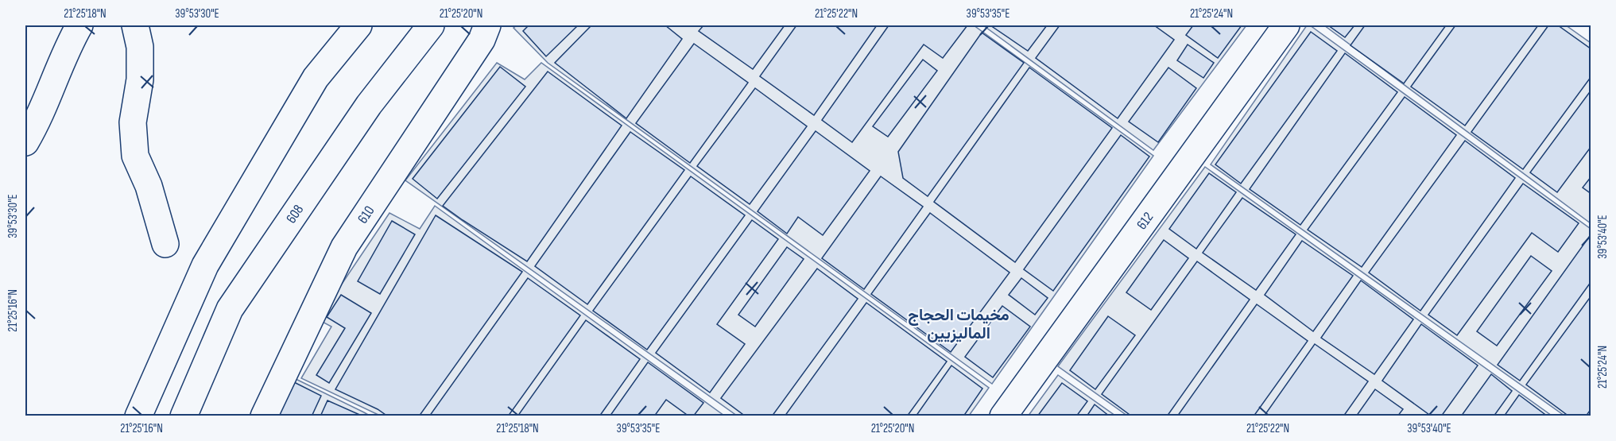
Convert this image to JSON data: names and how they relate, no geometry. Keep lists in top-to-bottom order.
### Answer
{
  "streets": {
    "street": ["608", "610", "612"]
  },
  "districts": ["مخيمات الحجاج الماليزيين"],
  "coordinates": [
    "21°25'18\"N",
    "39°53'30\"E",
    "21°25'20\"N",
    "21°25'22\"N",
    "39°53'35\"E",
    "21°25'24\"N",
    "39°53'40\"E",
    "21°25'16\"N"
  ]
}
